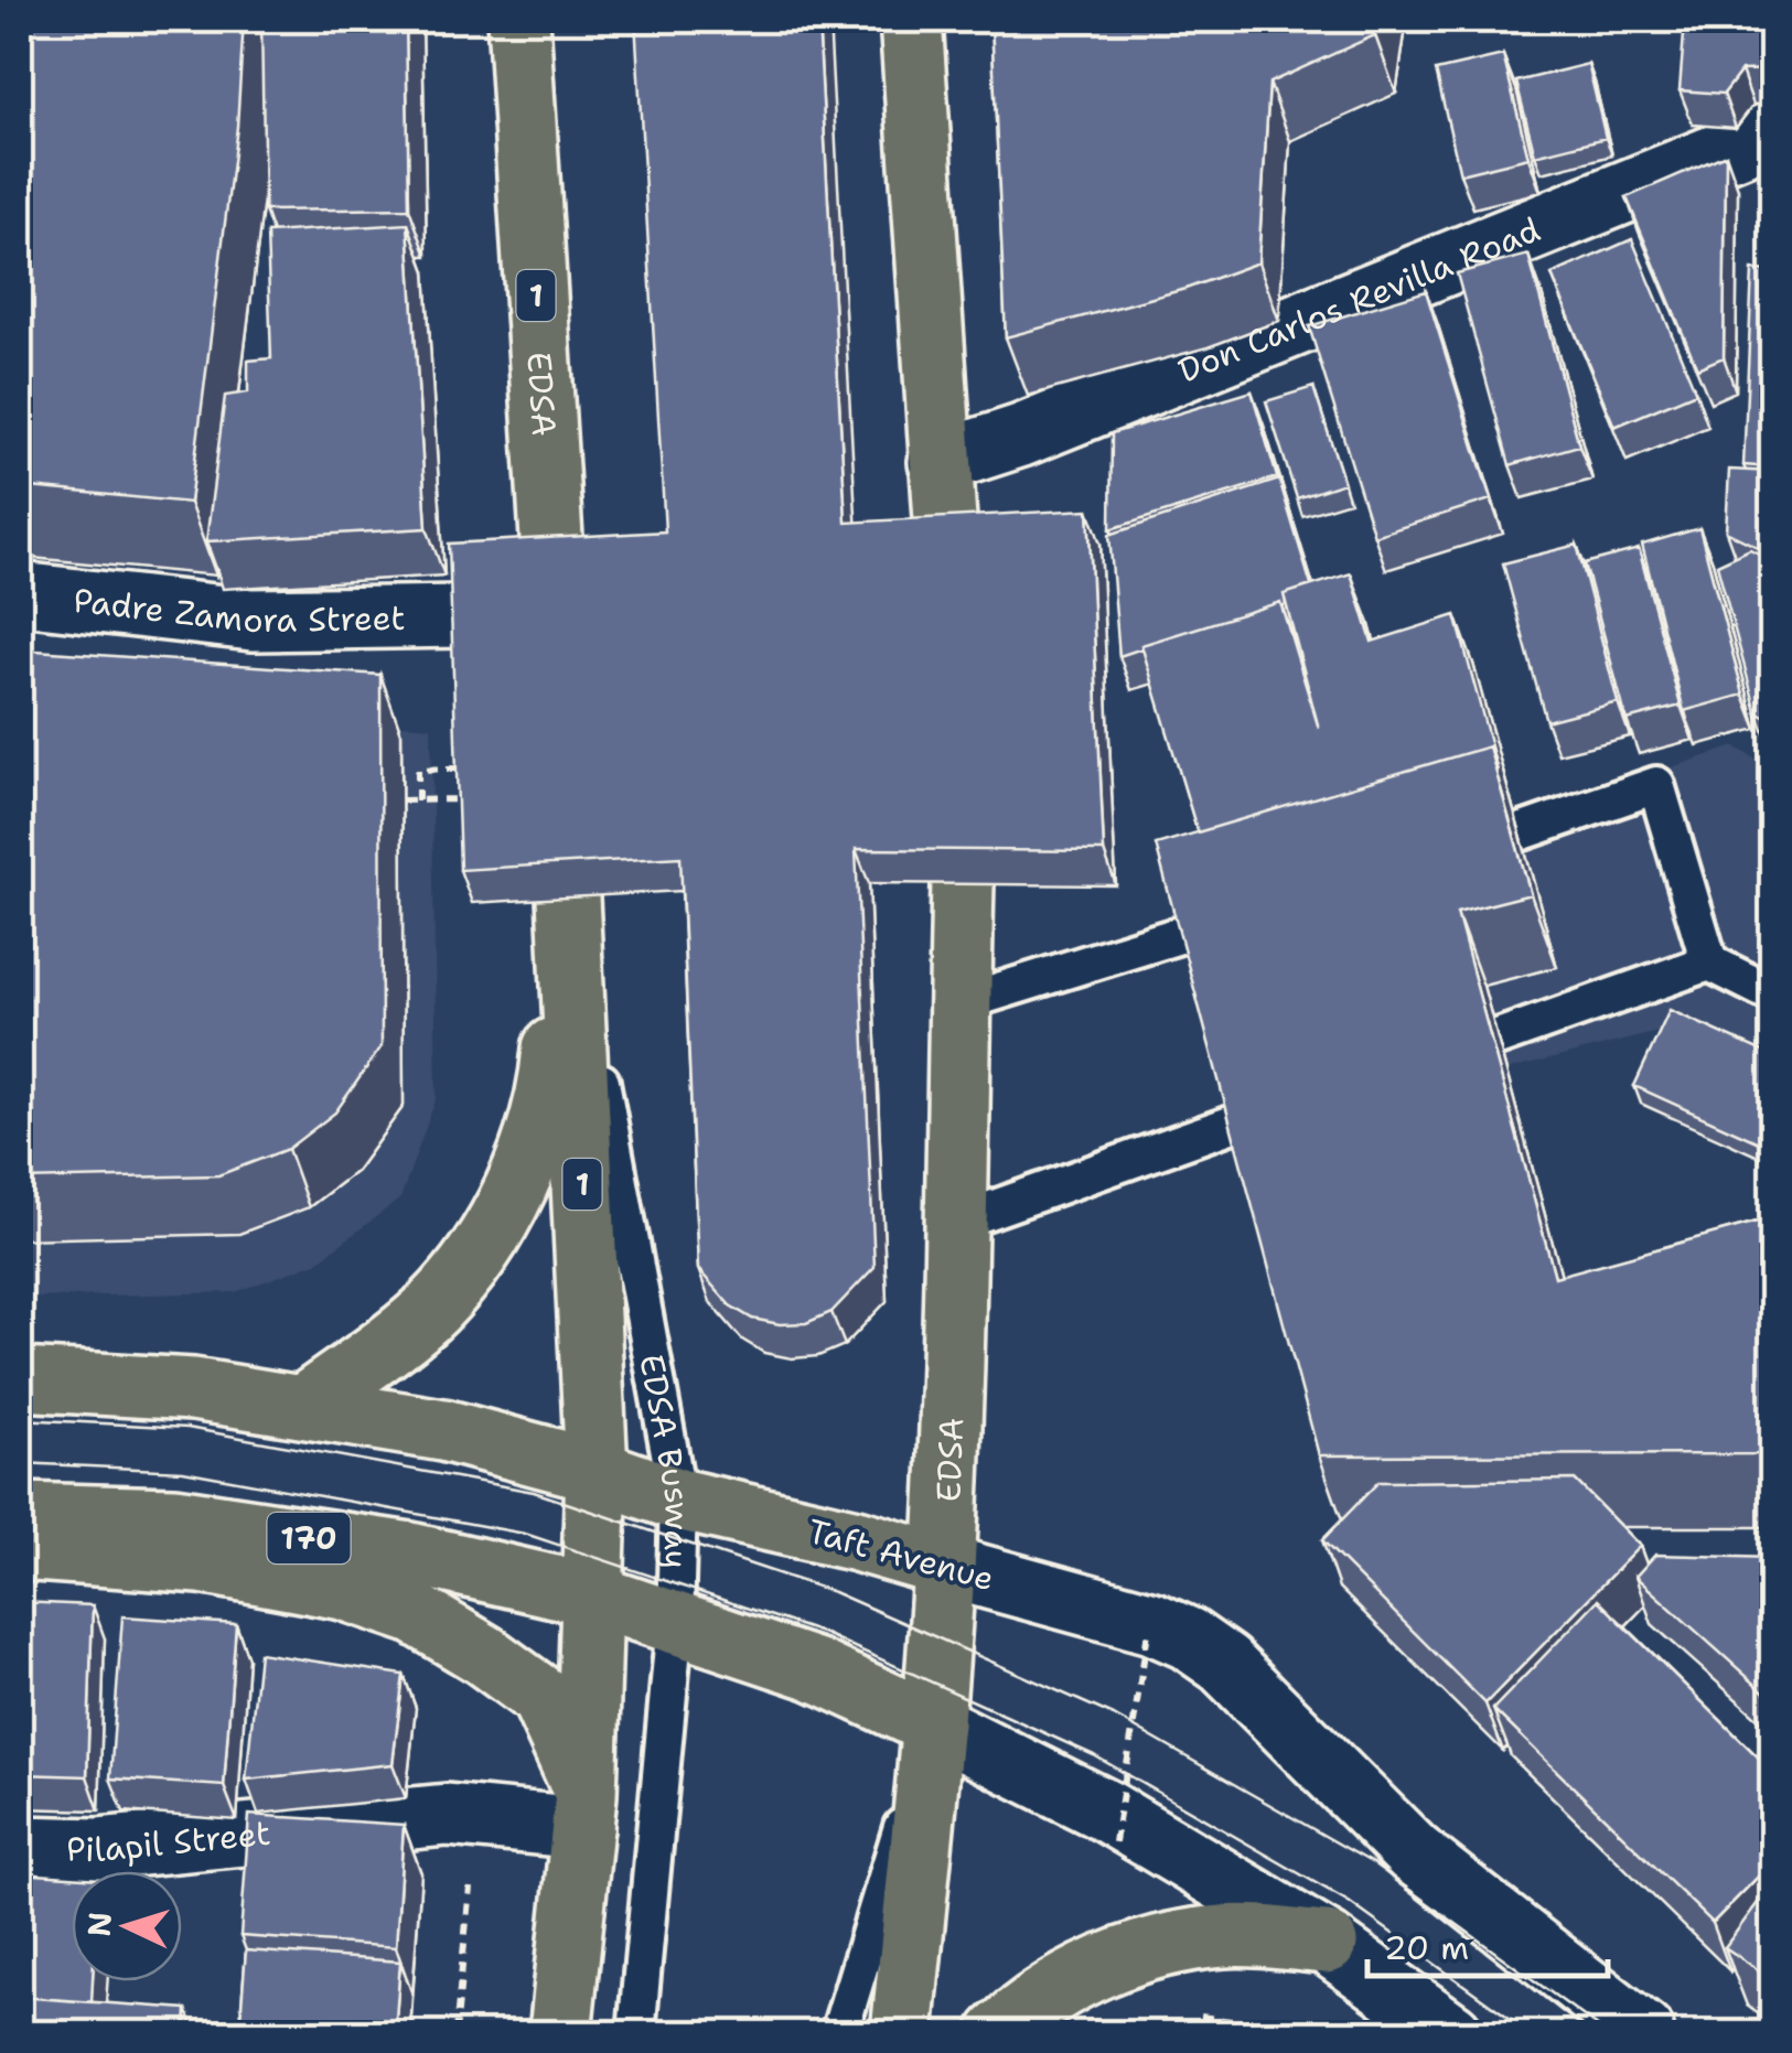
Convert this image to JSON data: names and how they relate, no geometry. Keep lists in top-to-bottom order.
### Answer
{
  "streets": {
    "main road": [
      "1",
      "EDSA",
      "170",
      "Taft Avenue"
    ],
    "street": ["Don Carlos Revilla Road", "Padre Zamora Street", "Pilapil Street"],
    "lane": ["EDSA Busway"]
  },
  "crossings": [
    ["1", "EDSA Busway"],
    ["1", "170"],
    ["1", "Taft Avenue"],
    ["1", "Pilapil Street"],
    ["EDSA", "170"],
    ["EDSA", "Taft Avenue"],
    ["EDSA Busway", "170"],
    ["EDSA Busway", "Taft Avenue"]
  ],
  "scale_bar": "20 m",
  "north": "left"
}
